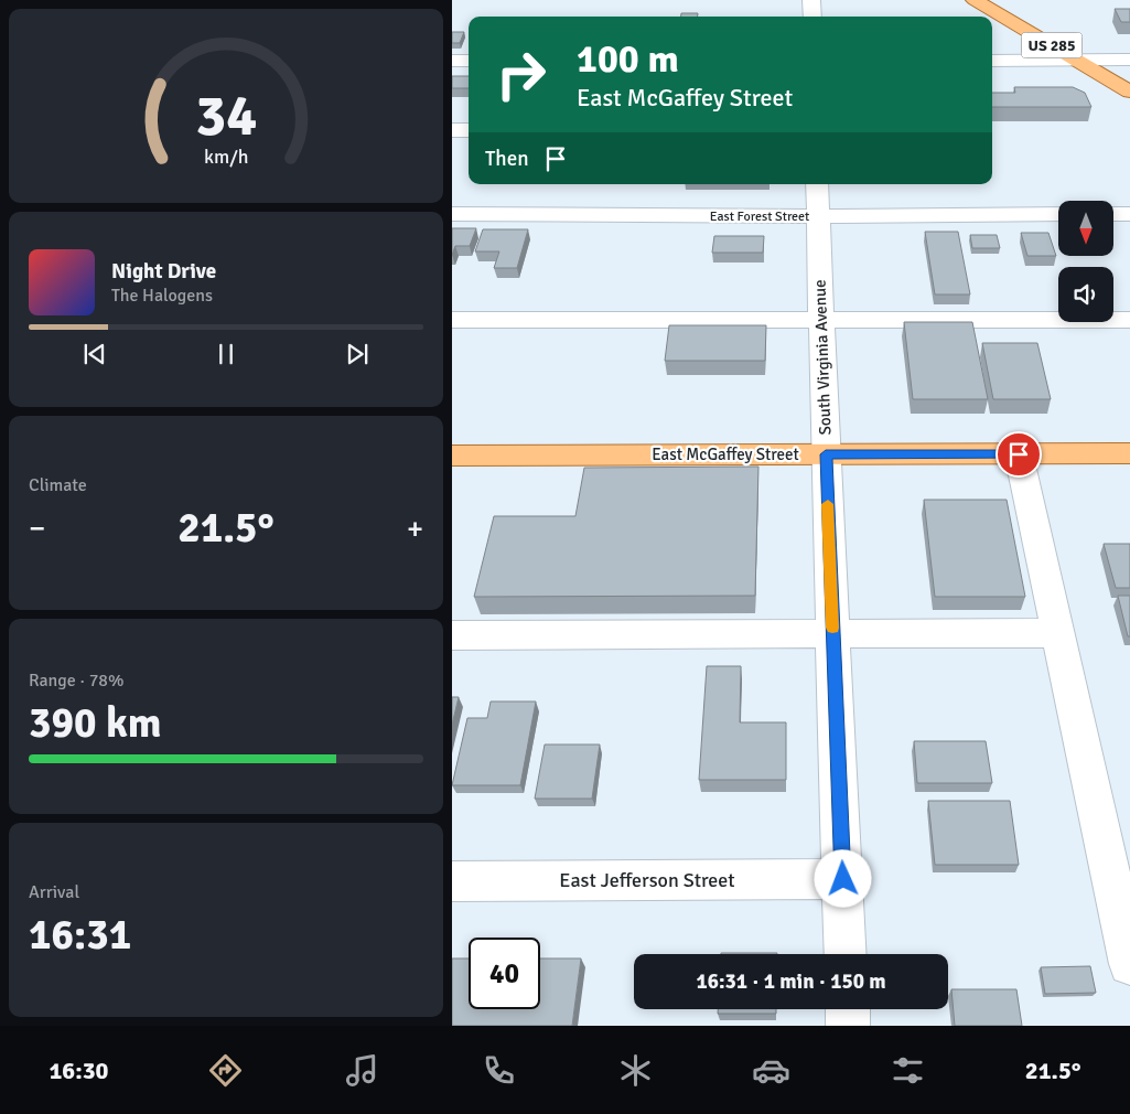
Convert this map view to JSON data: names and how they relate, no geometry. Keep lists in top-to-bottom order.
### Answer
{
  "streets": {
    "main road": ["US 285", "East McGaffey Street"],
    "street": ["East Forest Street", "South Virginia Avenue", "East Jefferson Street"]
  },
  "crossings": [
    ["East Forest Street", "South Virginia Avenue"],
    ["South Virginia Avenue", "East McGaffey Street"],
    ["South Virginia Avenue", "East Jefferson Street"]
  ],
  "north": "bottom",
  "page": {
    "turn": ["100 m", "East McGaffey Street"],
    "then": "Then",
    "song": ["Night Drive", "The Halogens"],
    "tile": [
      "Climate",
      ["Range · 78%", "390 km"],
      ["Arrival", "16:31"]
    ],
    "heat": ["−", "21.5°", "+"],
    "limit": "40",
    "trip": "16:31 · 1 min · 150 m",
    "tabs": ["16:30", "21.5°"],
    "gauge": ["34", "km/h"]
  }
}
